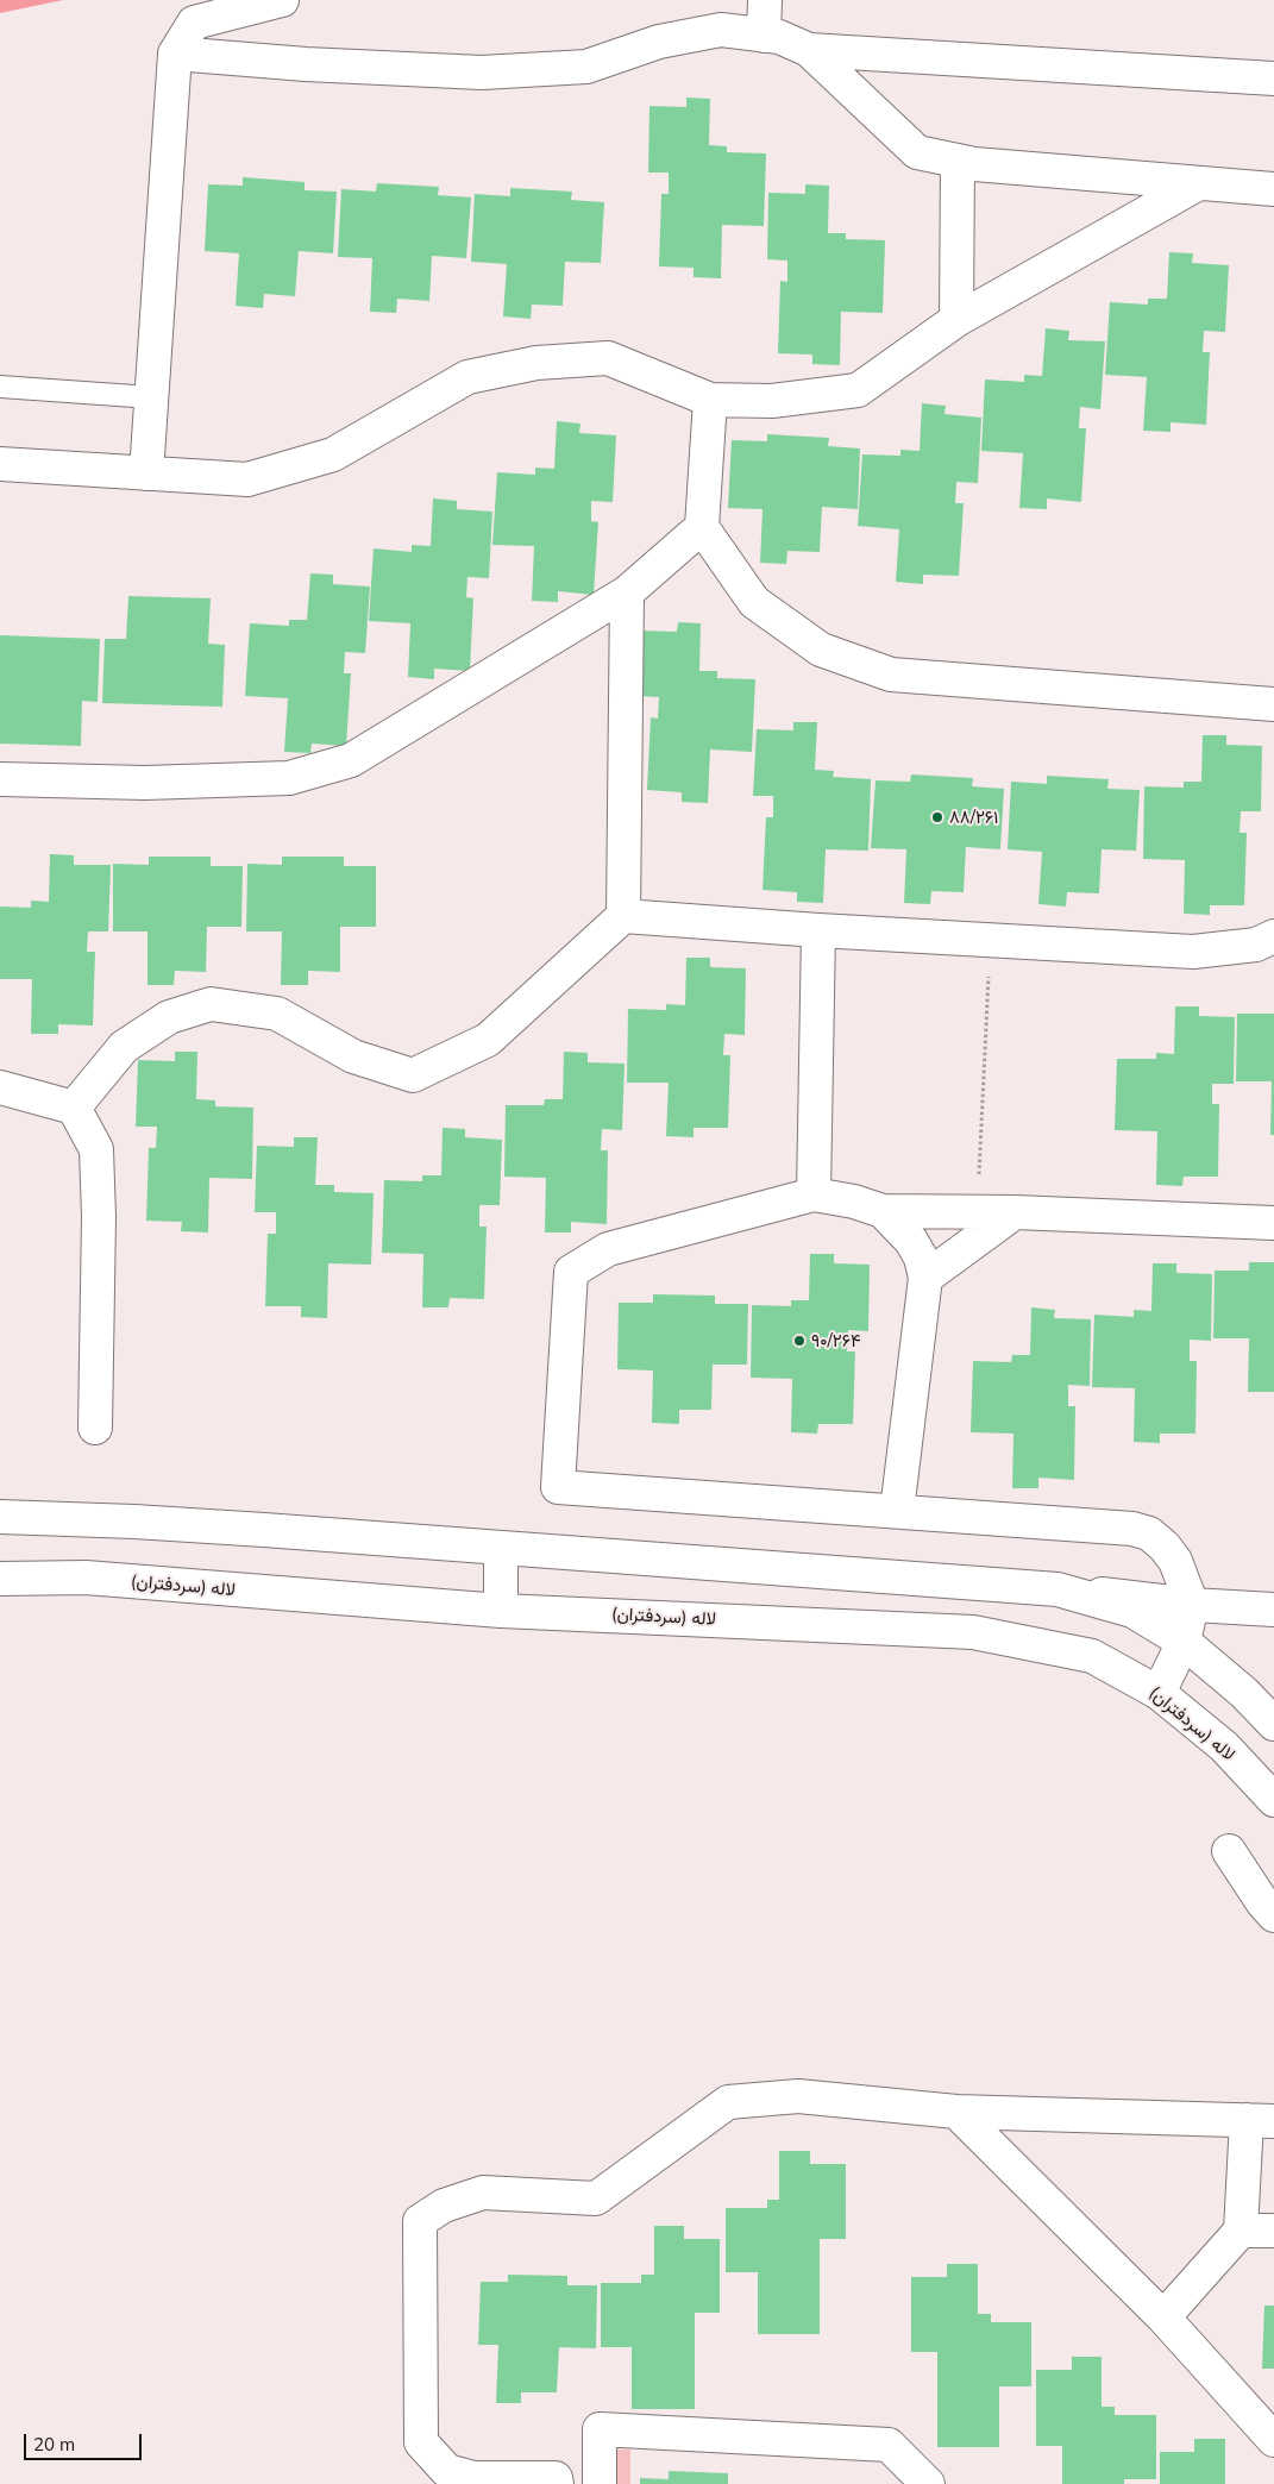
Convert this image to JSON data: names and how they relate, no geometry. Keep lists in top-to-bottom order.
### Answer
{
  "streets": {
    "street": ["لاله (سردفتران)"]
  },
  "places": ["۸۸/۲۶۱", "۹۰/۲۶۴"],
  "scale_bar": "20 m"
}
